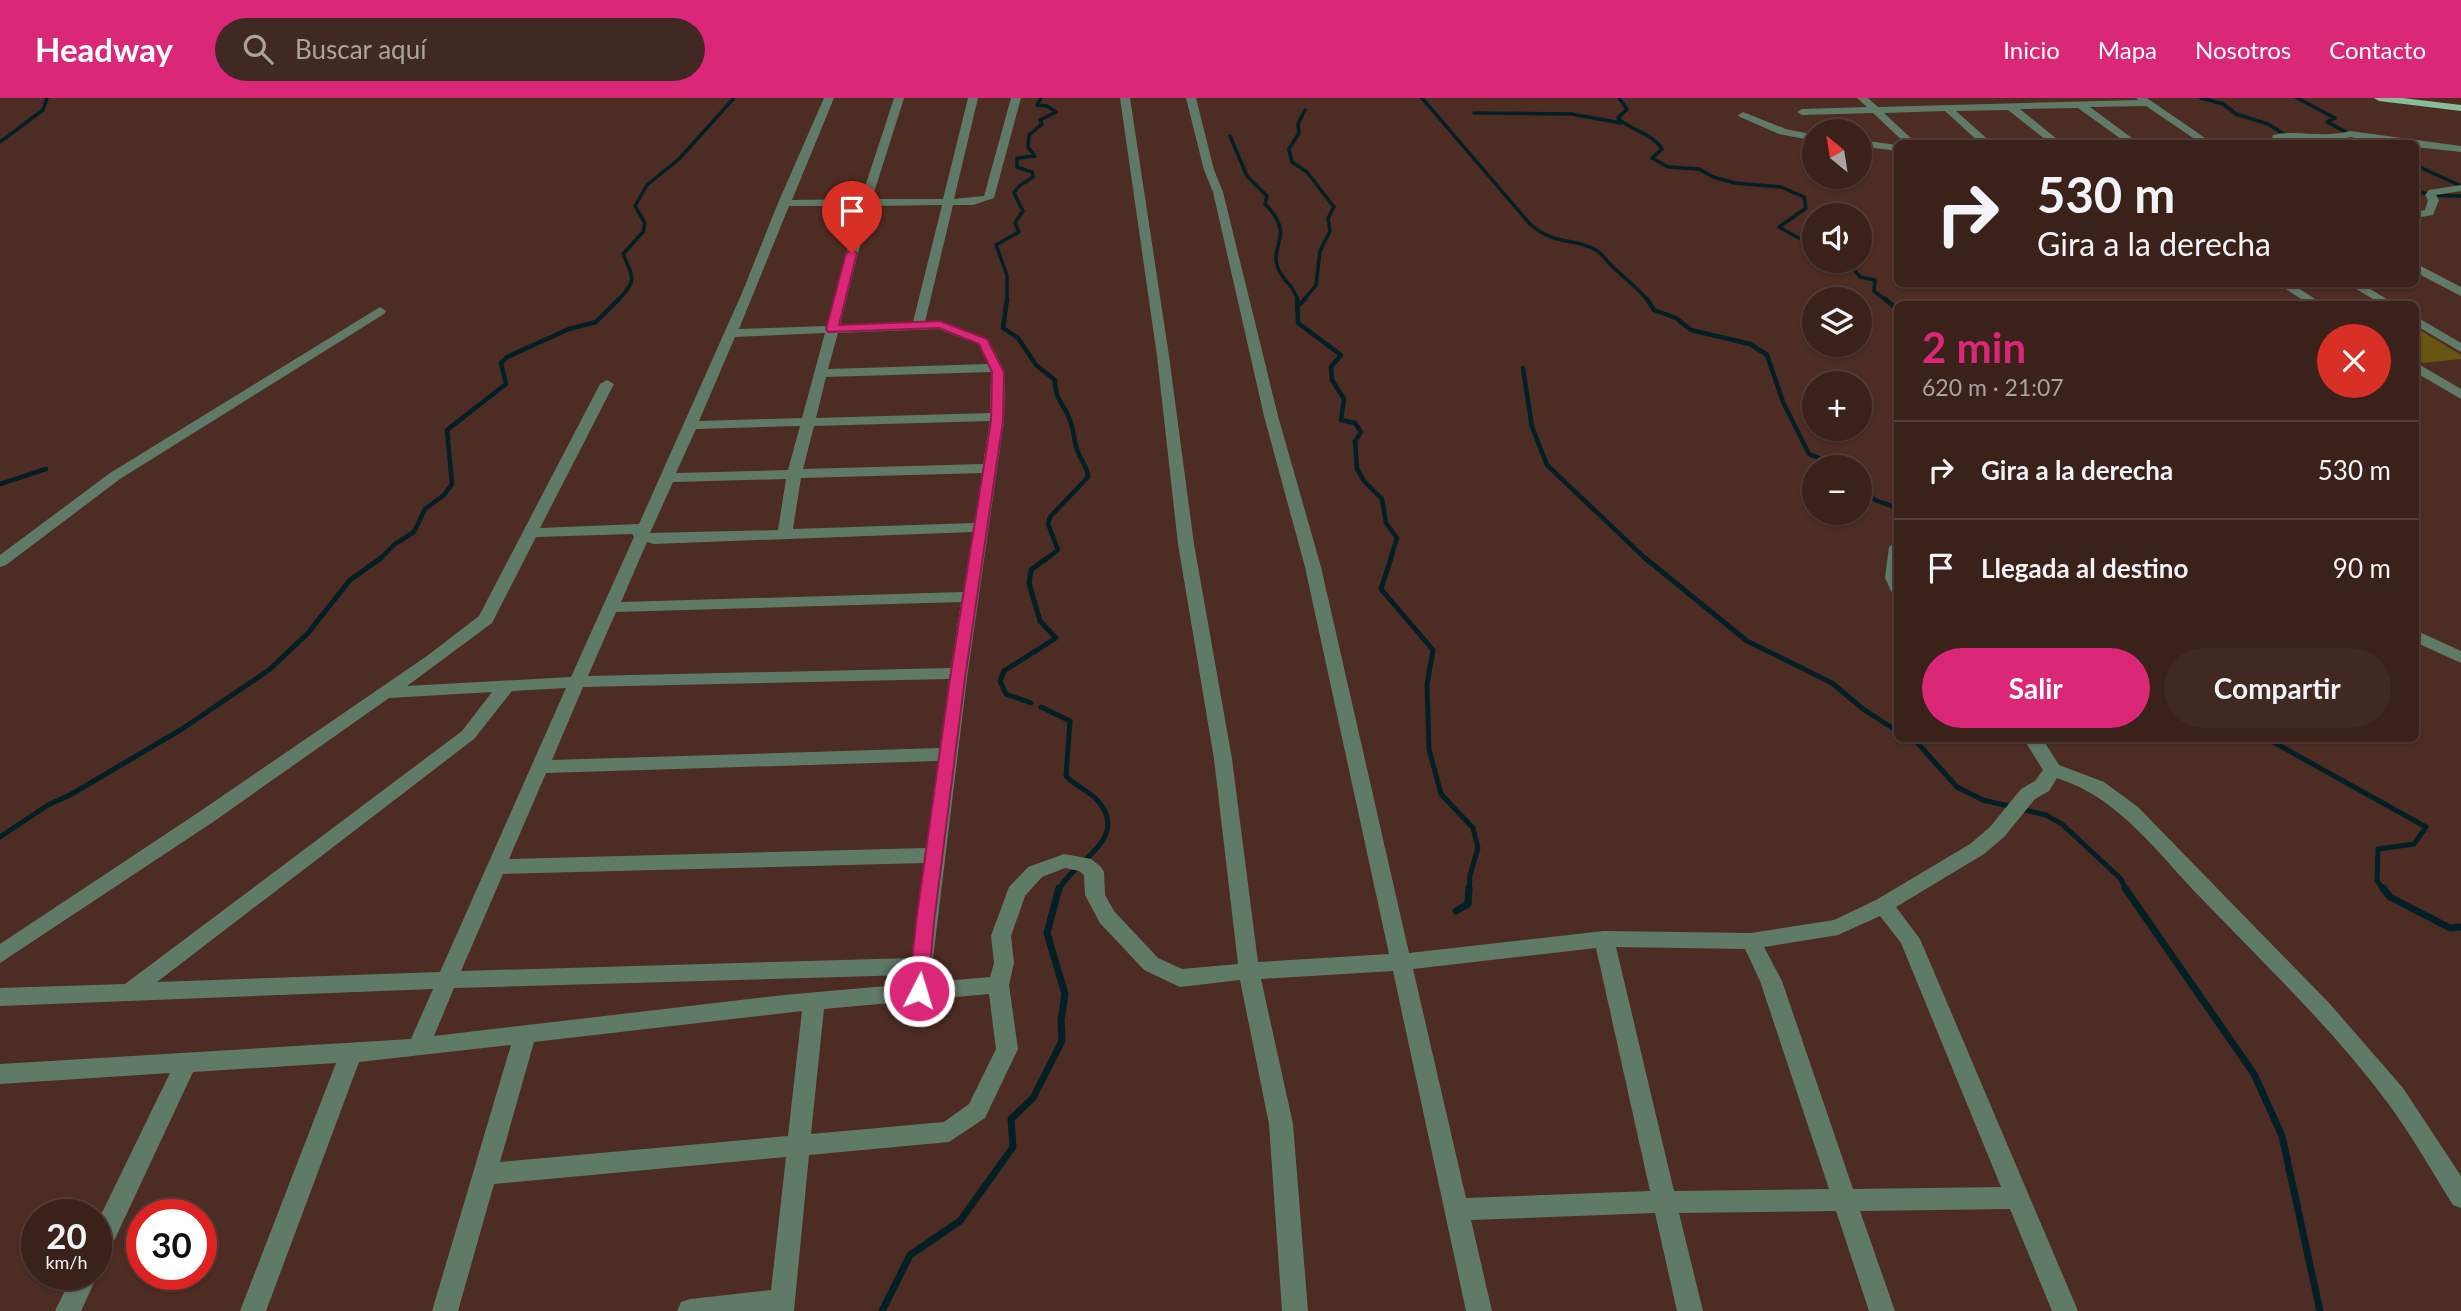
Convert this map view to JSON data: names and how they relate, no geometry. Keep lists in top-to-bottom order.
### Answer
{
  "north": "top left",
  "page": {
    "header": "Headway",
    "search": "Buscar aquí",
    "nav": [
      "Inicio",
      "Mapa",
      "Nosotros",
      "Contacto"
    ],
    "map_buttons": ["+", "−"],
    "turn": ["530 m", "Gira a la derecha"],
    "heading": ["2 min", "620 m · 21:07"],
    "list": [
      {
        "name": "Gira a la derecha",
        "value": "530 m"
      },
      {
        "name": "Llegada al destino",
        "value": "90 m"
      }
    ],
    "buttons": ["Salir", "Compartir"],
    "speed": "20 km/h",
    "limit": "30"
  }
}
